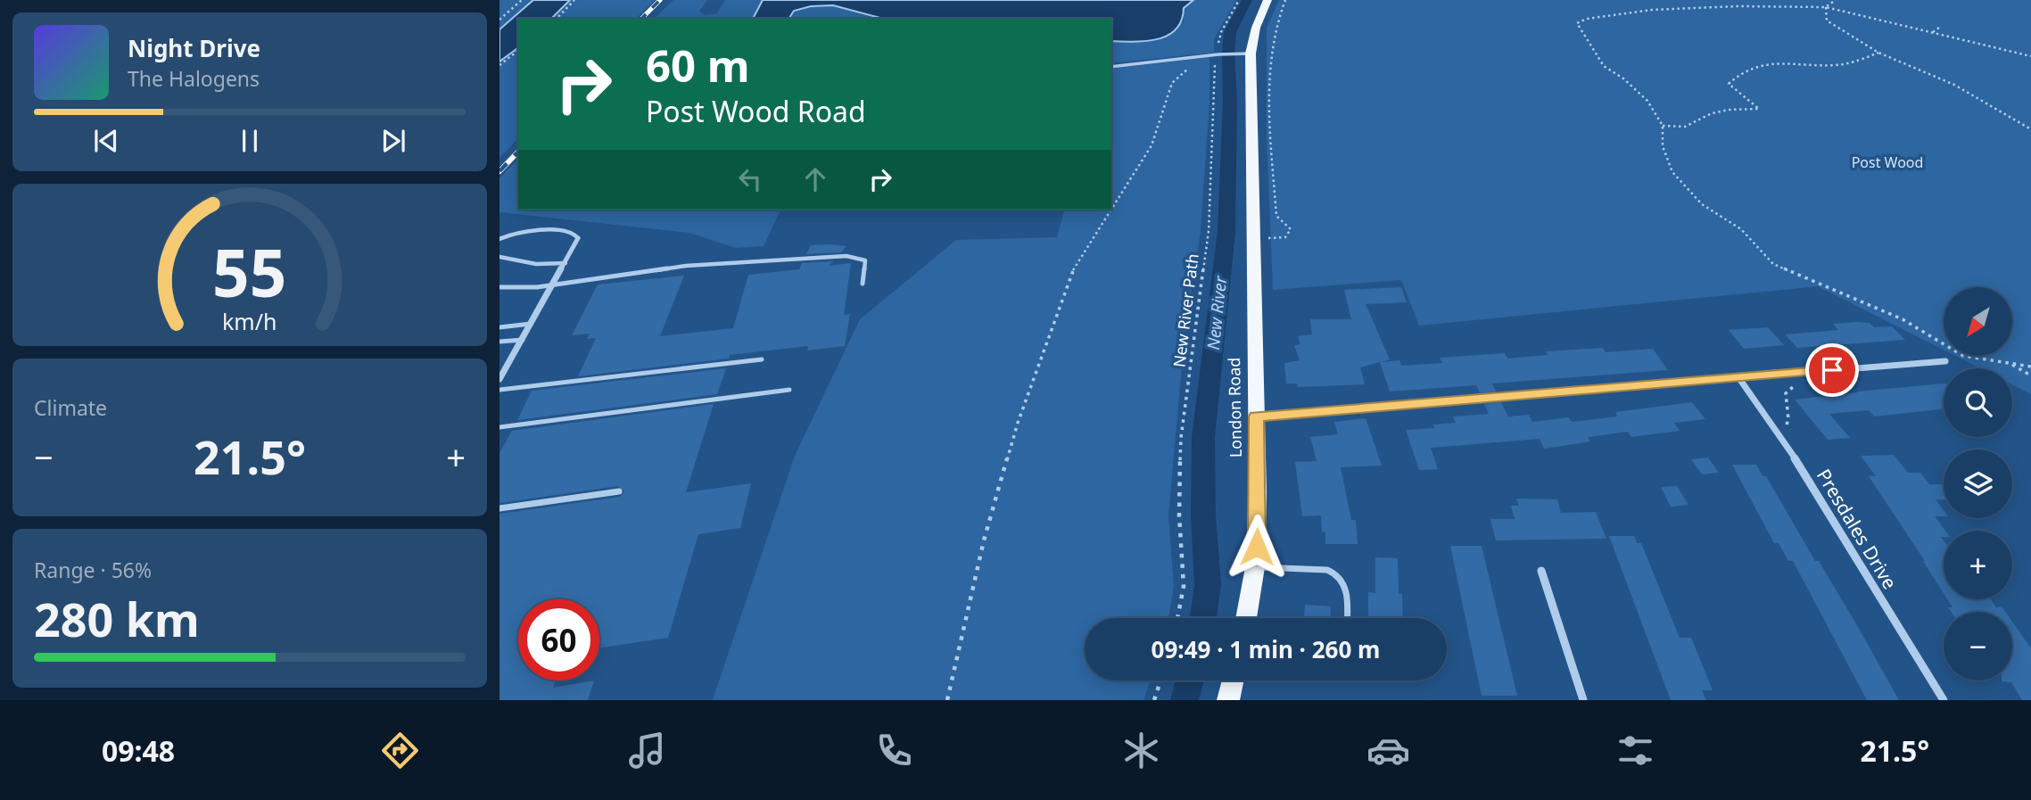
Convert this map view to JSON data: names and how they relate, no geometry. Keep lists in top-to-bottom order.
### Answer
{
  "streets": {
    "main road": ["London Road"],
    "street": ["Presdales Drive"],
    "path": ["New River Path"]
  },
  "water": ["New River"],
  "parks": ["Post Wood"],
  "north": "bottom left",
  "page": {
    "turn": ["60 m", "Post Wood Road"],
    "song": ["Night Drive", "The Halogens"],
    "map_buttons": ["+", "−"],
    "tile": [
      "Climate",
      ["Range · 56%", "280 km"]
    ],
    "heat": ["−", "21.5°", "+"],
    "limit": "60",
    "trip": "09:49 · 1 min · 260 m",
    "tabs": ["09:48", "21.5°"],
    "gauge": ["55", "km/h"]
  }
}
